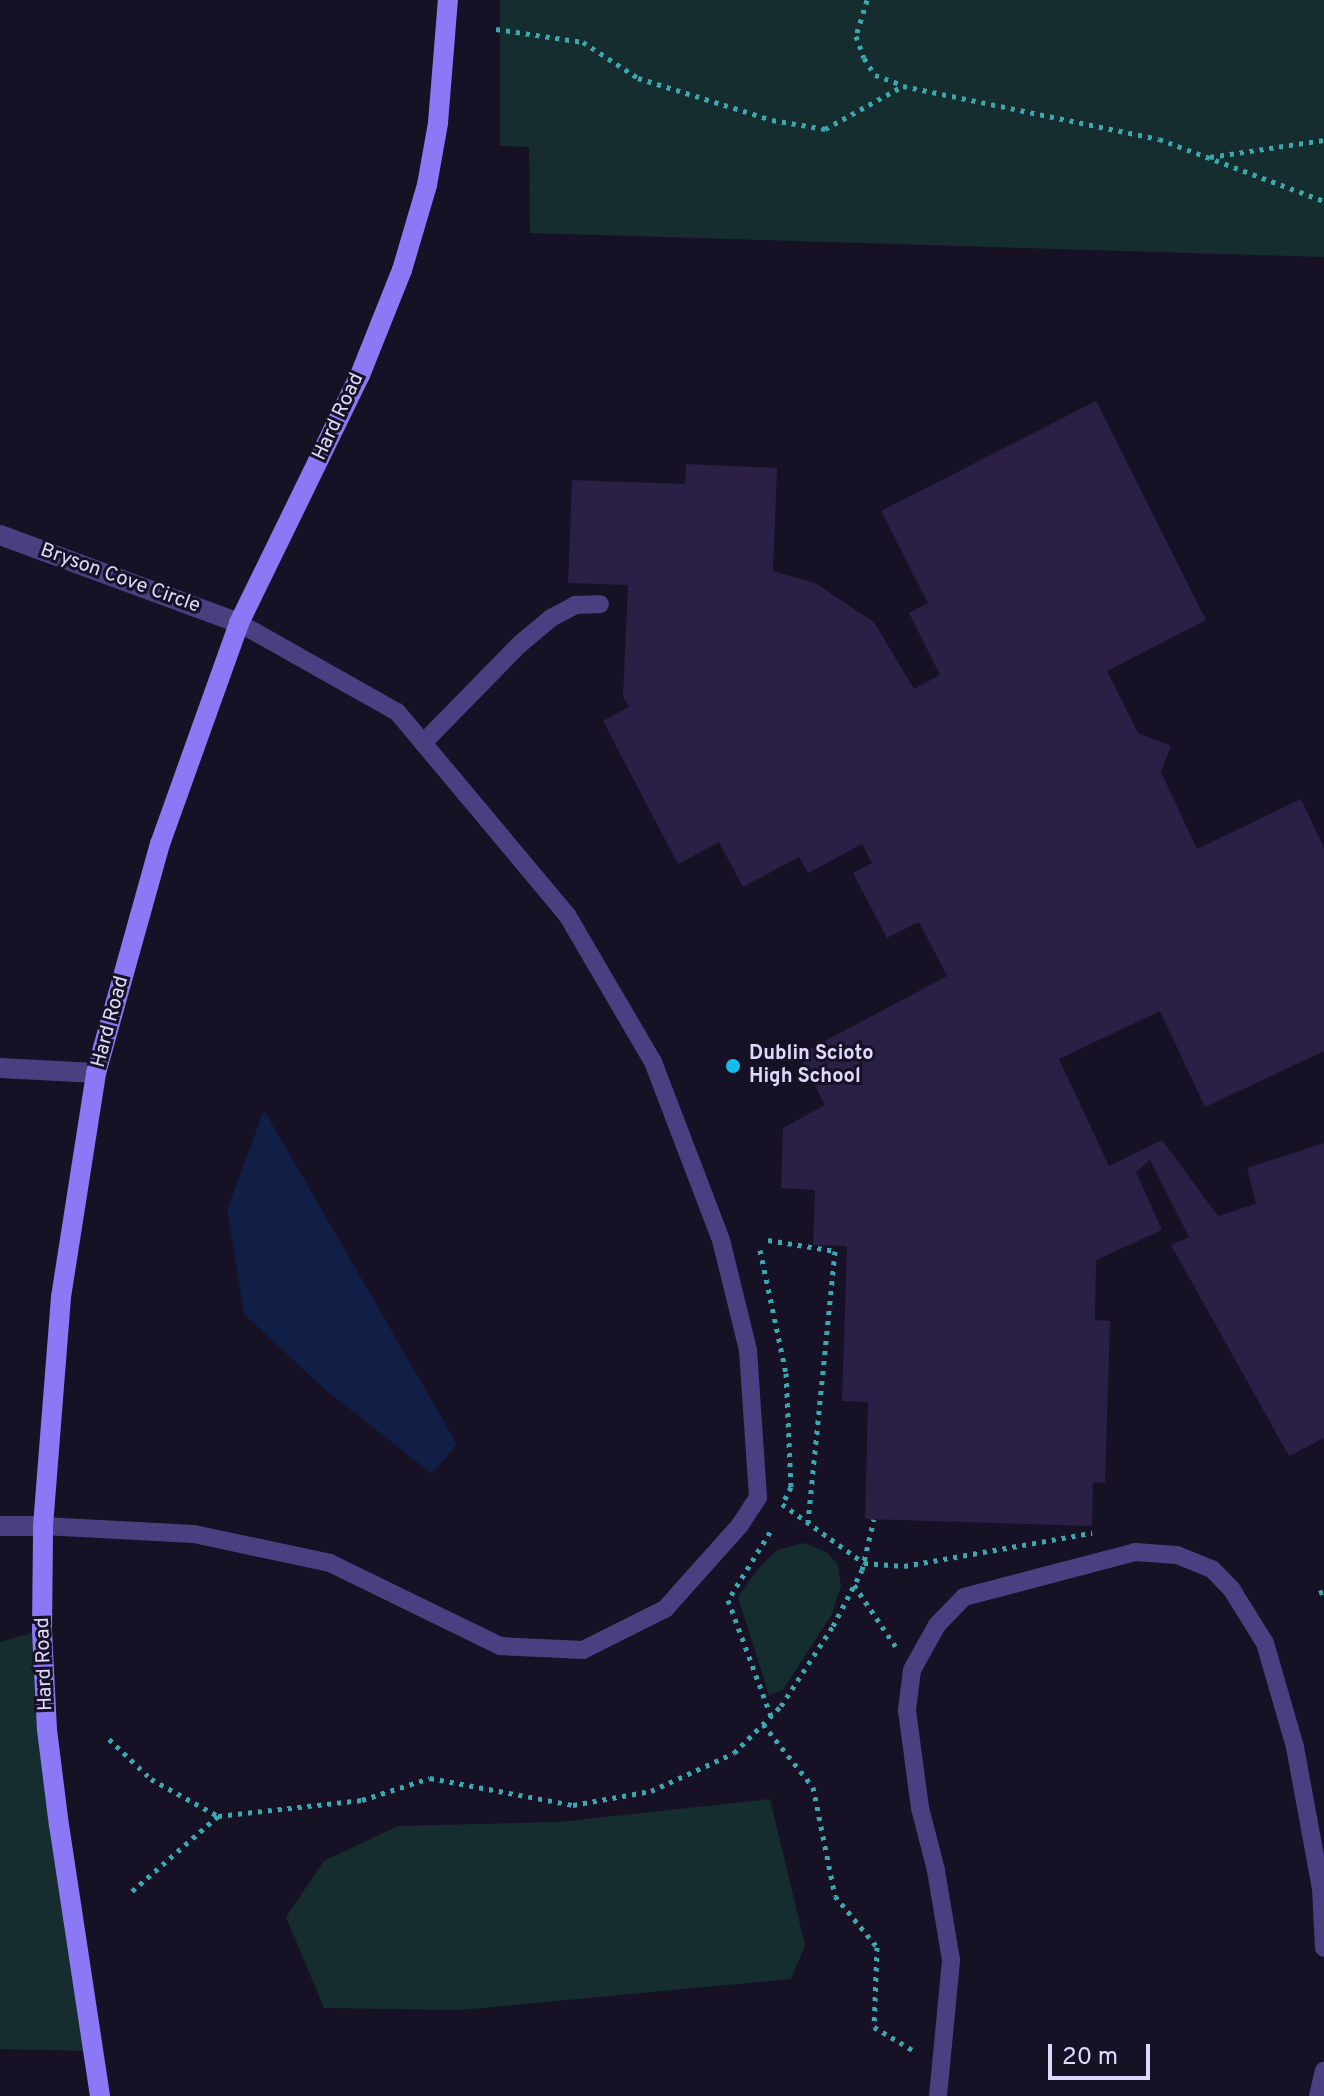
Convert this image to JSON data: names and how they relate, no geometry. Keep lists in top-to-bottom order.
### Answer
{
  "streets": {
    "main road": ["Hard Road"],
    "street": ["Bryson Cove Circle"]
  },
  "crossings": [
    ["Hard Road", "Bryson Cove Circle"]
  ],
  "places": ["Dublin Scioto High School"],
  "scale_bar": "20 m"
}
